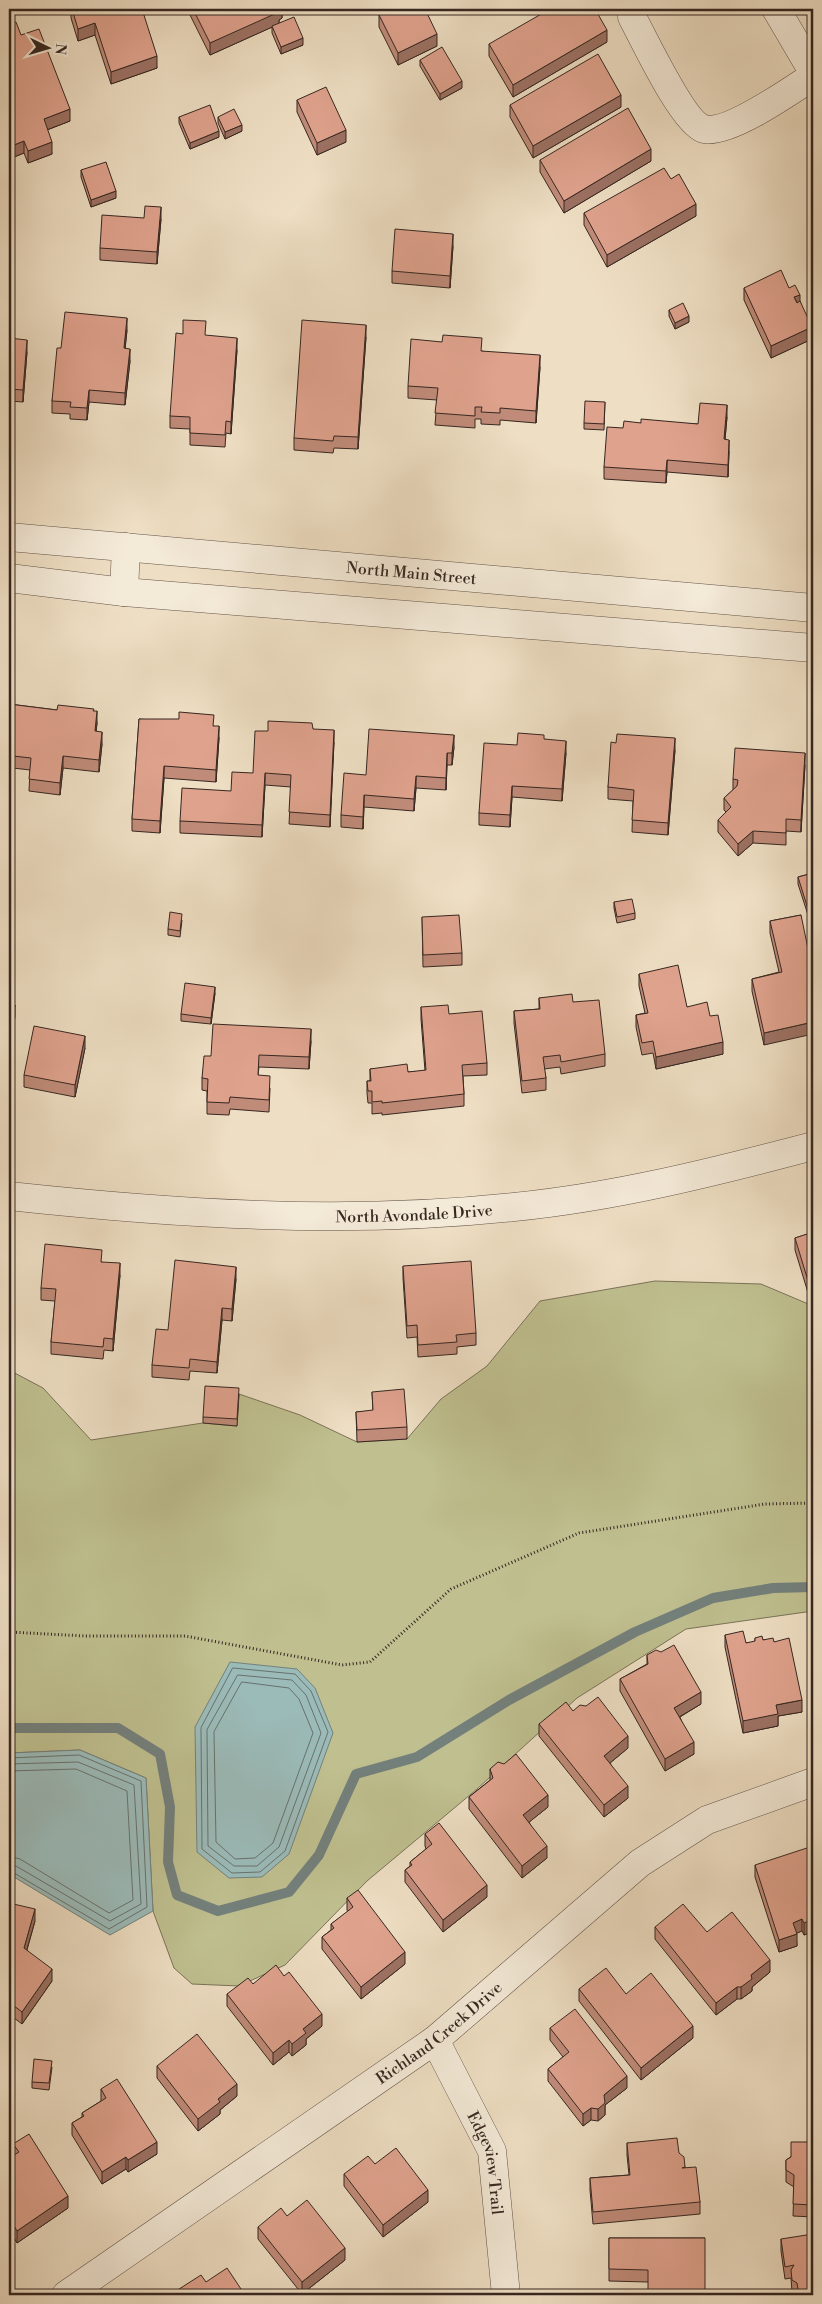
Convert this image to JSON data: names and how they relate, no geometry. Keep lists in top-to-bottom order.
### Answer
{
  "streets": {
    "street": [
      "North Main Street",
      "North Avondale Drive",
      "Richland Creek Drive",
      "Edgeview Trail"
    ]
  },
  "crossings": [
    ["Richland Creek Drive", "Edgeview Trail"]
  ],
  "north": "right"
}
